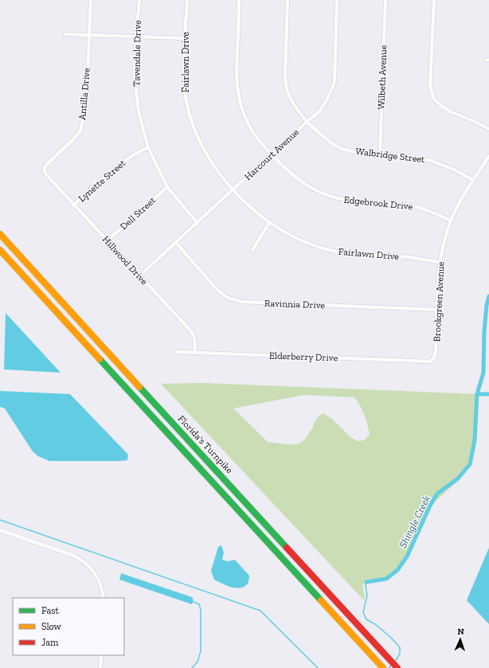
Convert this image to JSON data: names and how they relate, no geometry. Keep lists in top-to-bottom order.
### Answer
{
  "streets": {
    "highway": ["Florida's Turnpike"],
    "street": [
      "Tavendale Drive",
      "Fairlawn Drive",
      "Wilbeth Avenue",
      "Antilla Drive",
      "Harcourt Avenue",
      "Walbridge Street",
      "Lynette Street",
      "Edgebrook Drive",
      "Dell Street",
      "Hillwood Drive",
      "Brookgreen Avenue",
      "Ravinnia Drive",
      "Elderberry Drive"
    ]
  },
  "crossings": [
    ["Tavendale Drive", "Harcourt Avenue"],
    ["Tavendale Drive", "Lynette Street"],
    ["Tavendale Drive", "Dell Street"],
    ["Fairlawn Drive", "Harcourt Avenue"],
    ["Fairlawn Drive", "Brookgreen Avenue"],
    ["Wilbeth Avenue", "Walbridge Street"],
    ["Antilla Drive", "Hillwood Drive"],
    ["Harcourt Avenue", "Walbridge Street"],
    ["Harcourt Avenue", "Edgebrook Drive"],
    ["Harcourt Avenue", "Hillwood Drive"],
    ["Harcourt Avenue", "Ravinnia Drive"],
    ["Walbridge Street", "Brookgreen Avenue"],
    ["Lynette Street", "Hillwood Drive"],
    ["Edgebrook Drive", "Brookgreen Avenue"],
    ["Dell Street", "Hillwood Drive"],
    ["Hillwood Drive", "Elderberry Drive"],
    ["Brookgreen Avenue", "Ravinnia Drive"],
    ["Brookgreen Avenue", "Elderberry Drive"]
  ],
  "water": ["Shingle Creek"],
  "legend": ["Fast", "Slow", "Jam"],
  "north": "top"
}
